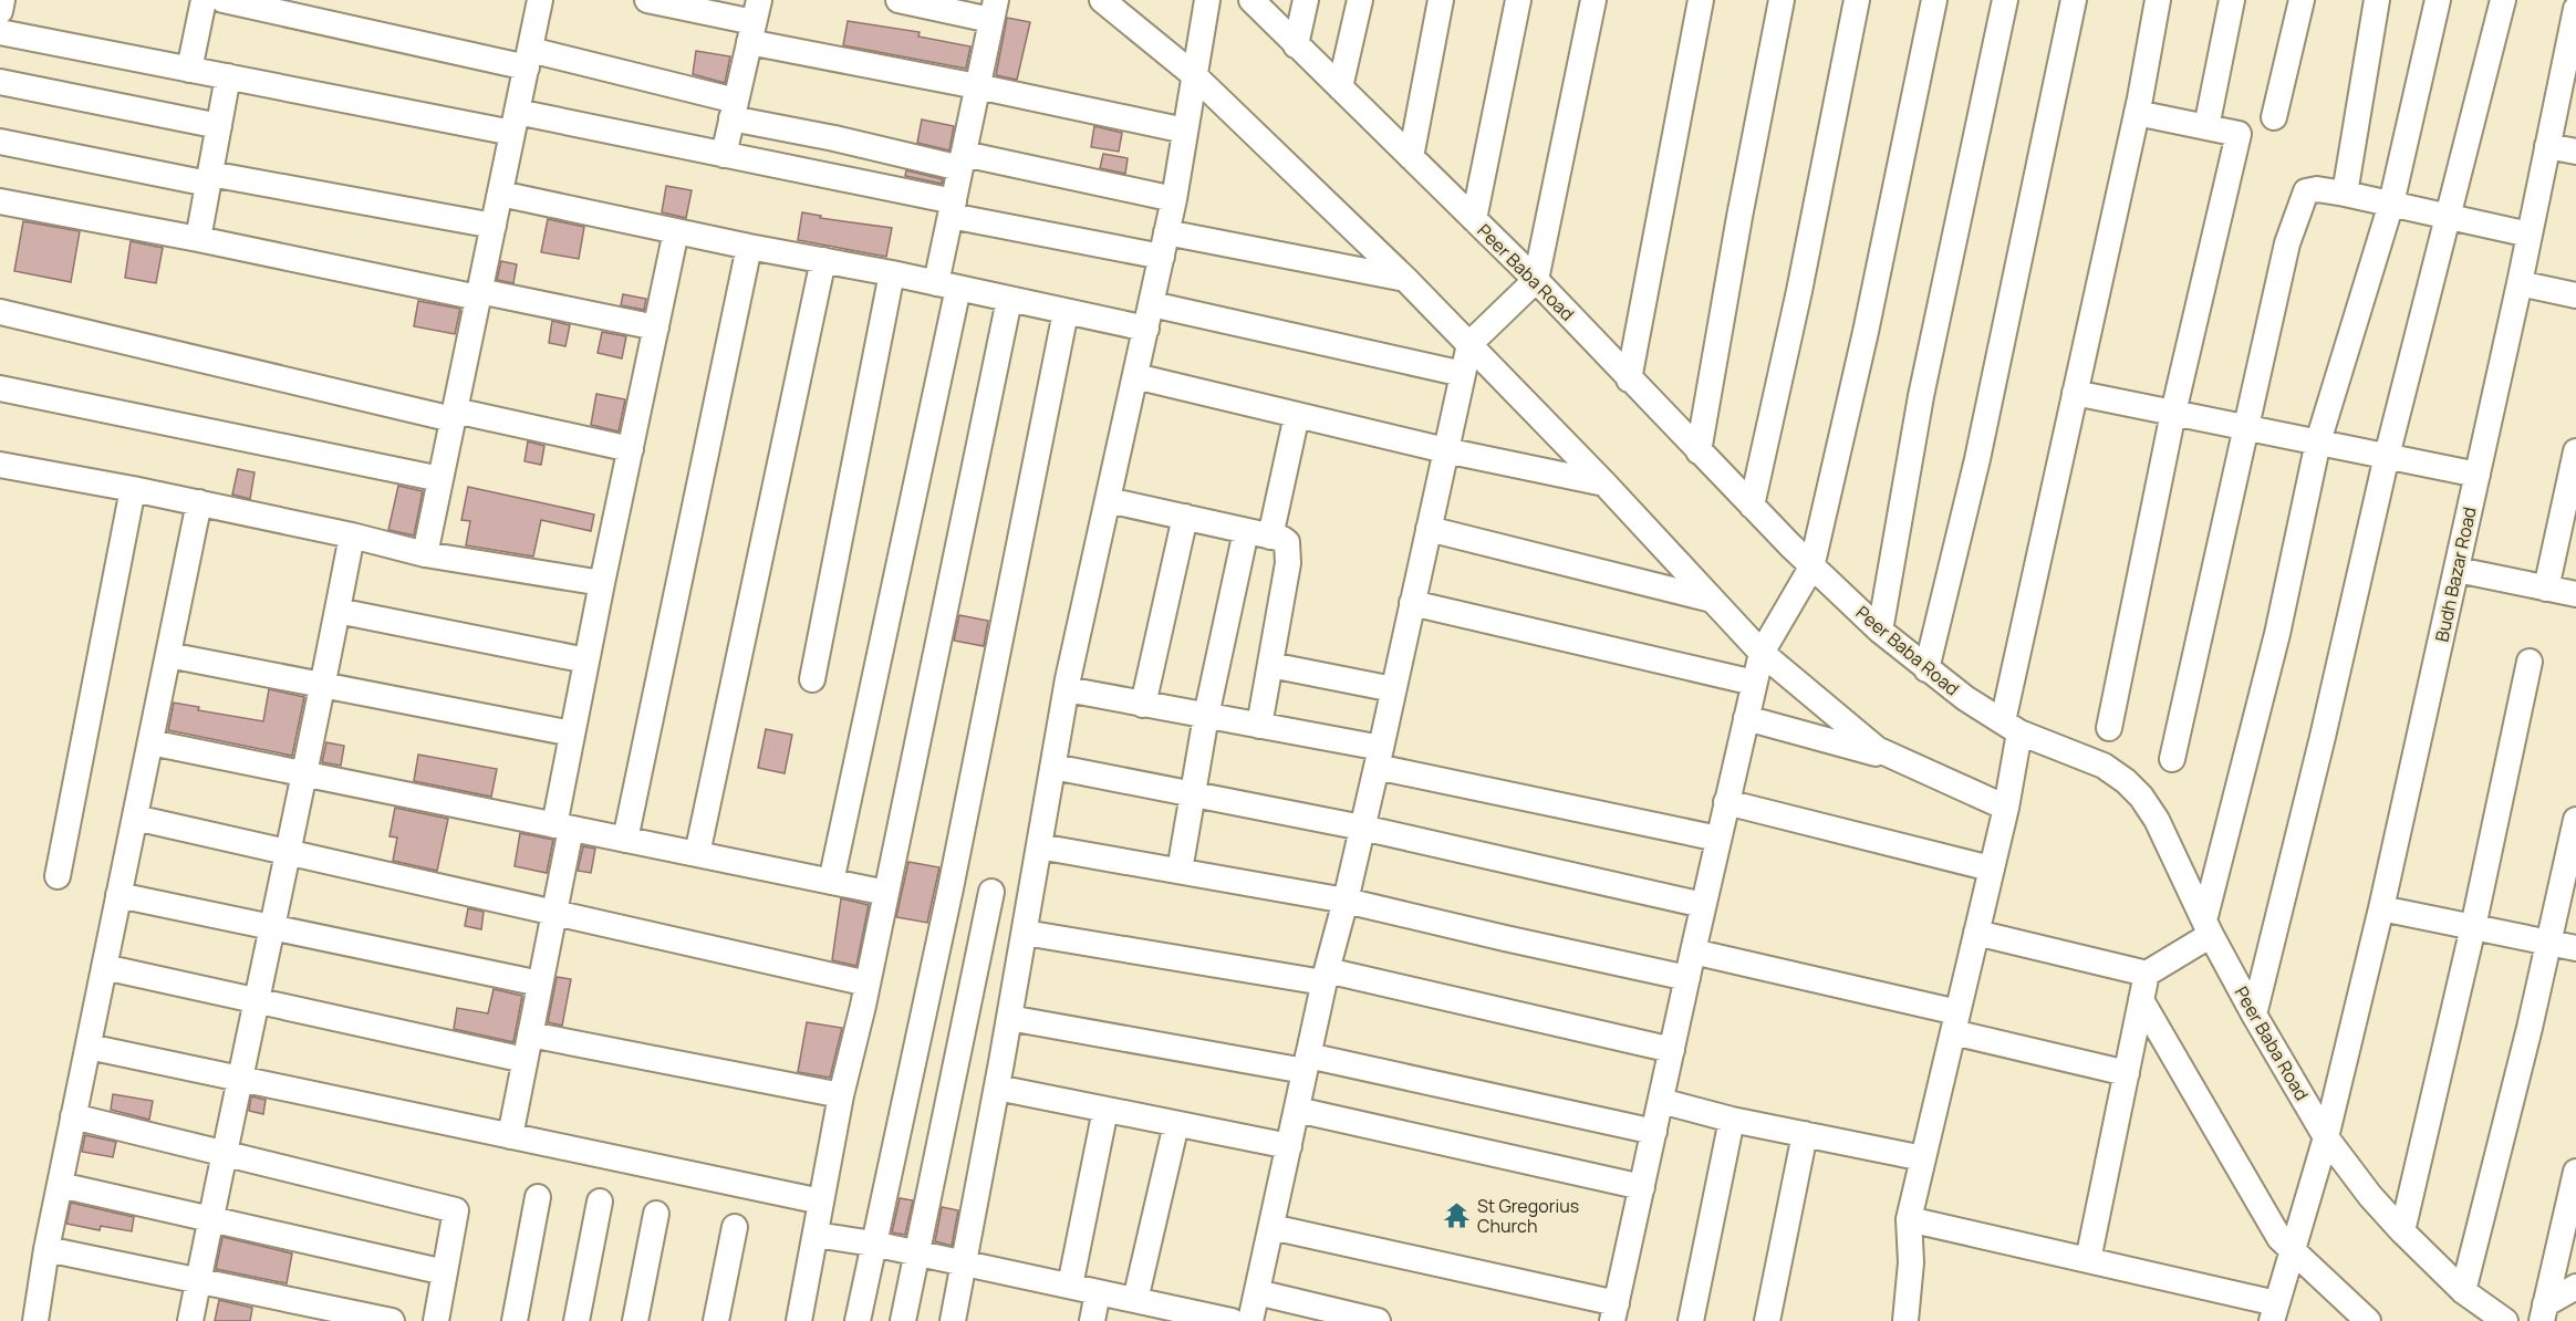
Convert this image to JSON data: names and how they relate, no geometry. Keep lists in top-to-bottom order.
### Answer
{
  "streets": {
    "street": ["Peer Baba Road", "Budh Bazar Road"]
  },
  "crossings": [
    ["Peer Baba Road", "Budh Bazar Road"]
  ],
  "places": {
    "temple": ["St Gregorius Church"]
  }
}
